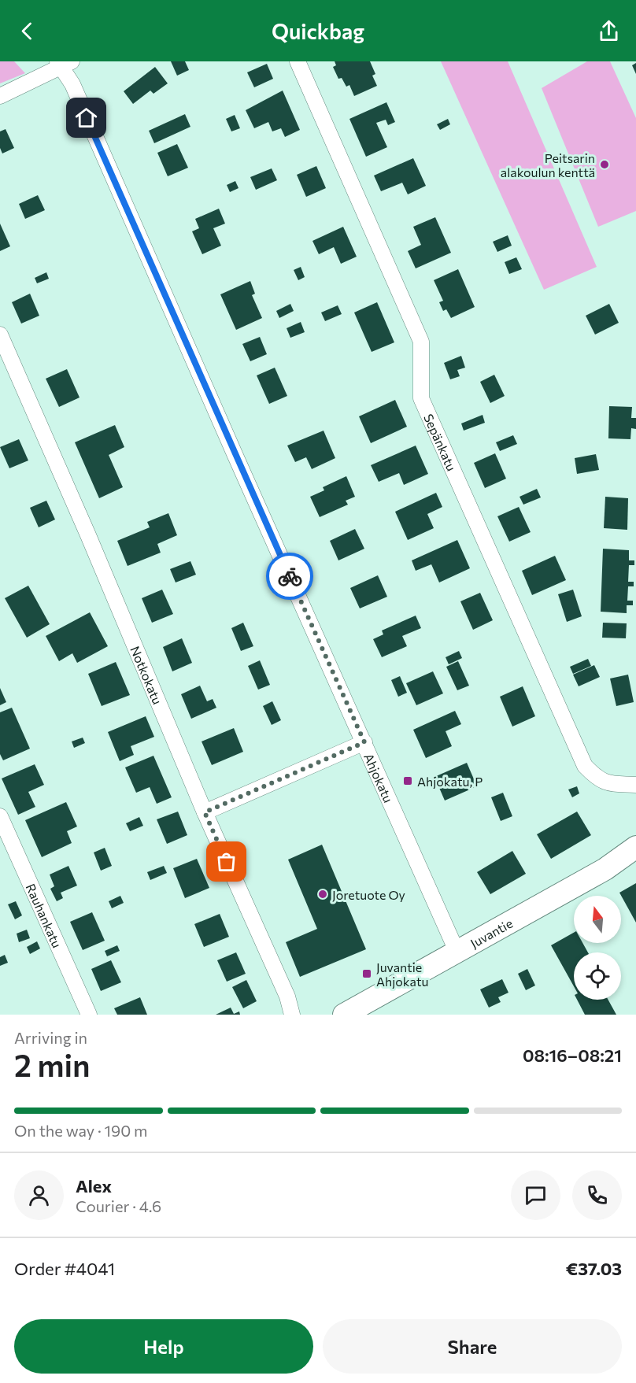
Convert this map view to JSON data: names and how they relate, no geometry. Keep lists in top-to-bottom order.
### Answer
{
  "streets": {
    "main road": ["Juvantie"],
    "street": [
      "Sepänkatu",
      "Notkokatu",
      "Ahjokatu",
      "Rauhankatu"
    ]
  },
  "crossings": [
    ["Ahjokatu", "Juvantie"]
  ],
  "places": {
    "other": ["Peitsarin alakoulun kenttä", "Joretuote Oy"],
    "transit": ["Ahjokatu, P", "Juvantie Ahjokatu"]
  },
  "north": "top",
  "page": {
    "header": "Quickbag",
    "heading": ["2 min", "Arriving in", "08:16–08:21"],
    "panel": [
      "Alex",
      "Courier · 4.6",
      "Order #4041",
      "€37.03"
    ],
    "bar": "On the way · 190 m",
    "buttons": ["Help", "Share"]
  }
}
